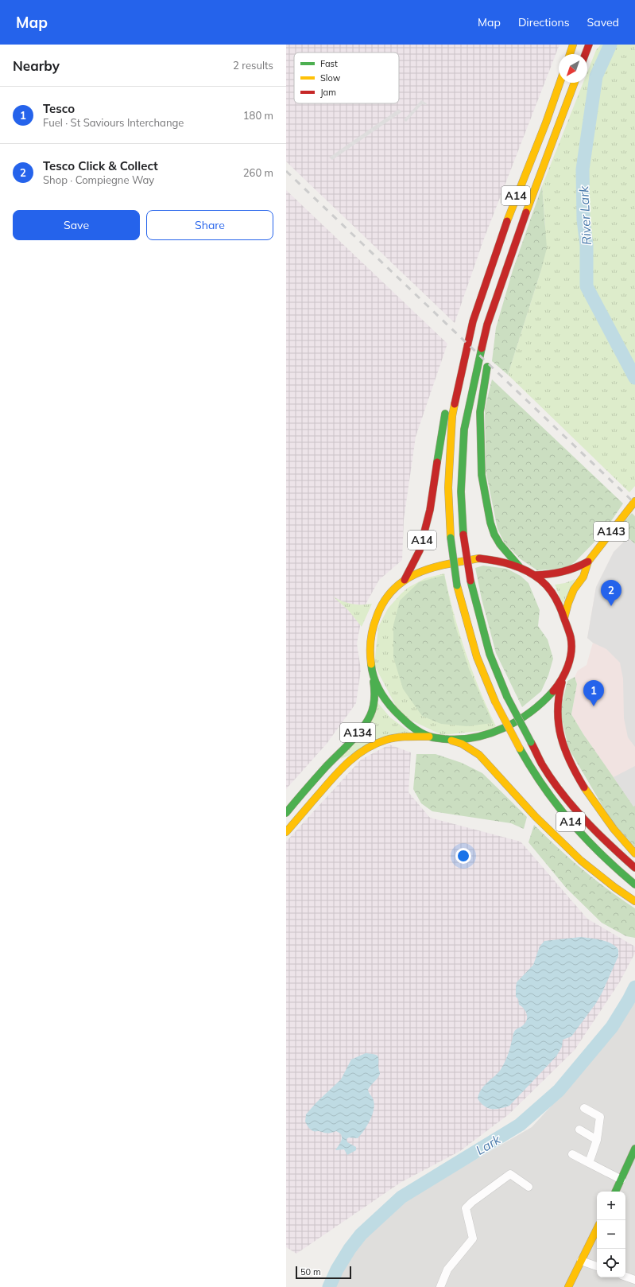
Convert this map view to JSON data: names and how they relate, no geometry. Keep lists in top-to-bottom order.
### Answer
{
  "streets": {
    "main road": ["A14", "A143", "A134"]
  },
  "water": ["River Lark", "Lark"],
  "legend": ["Fast", "Slow", "Jam"],
  "scale_bar": "50 m",
  "north": "bottom left",
  "page": {
    "header": "Map",
    "nav": ["Map", "Directions", "Saved"],
    "heading": ["Nearby", "2 results"],
    "list": [
      {
        "mark": "1",
        "name": "Tesco",
        "note": "Fuel · St Saviours Interchange",
        "value": "180 m"
      },
      {
        "mark": "2",
        "name": "Tesco Click & Collect",
        "note": "Shop · Compiegne Way",
        "value": "260 m"
      }
    ],
    "buttons": ["Save", "Share"],
    "pins": ["2", "1"],
    "map_buttons": ["+", "−"],
    "scale": "50 m"
  }
}
